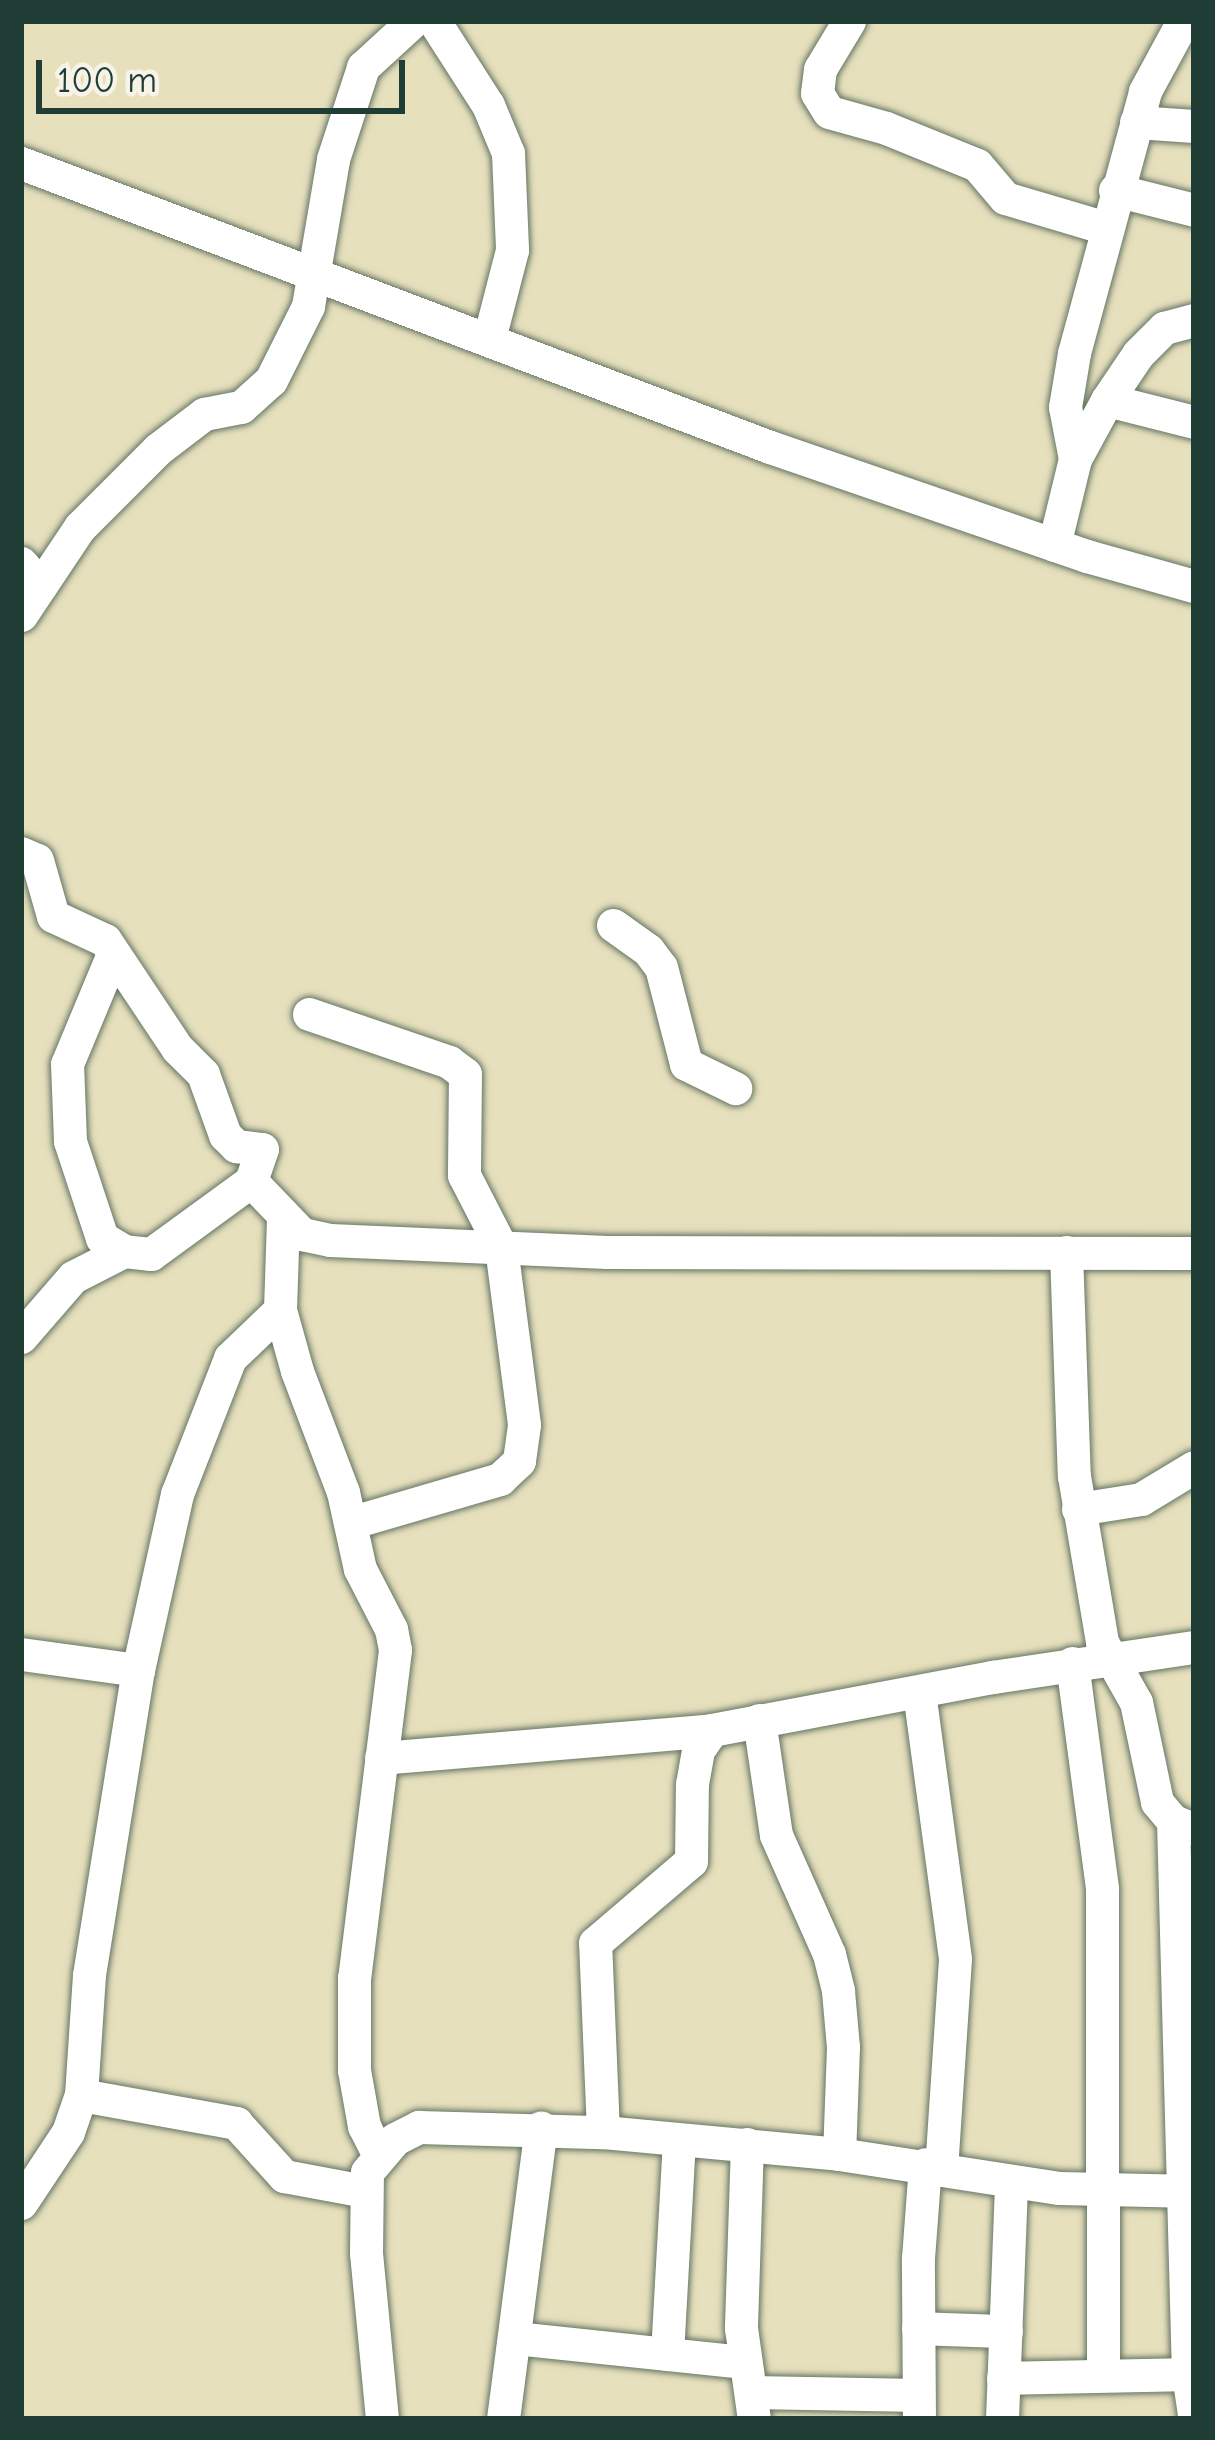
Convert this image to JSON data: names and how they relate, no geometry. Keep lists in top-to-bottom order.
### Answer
{
  "scale_bar": "100 m"
}
